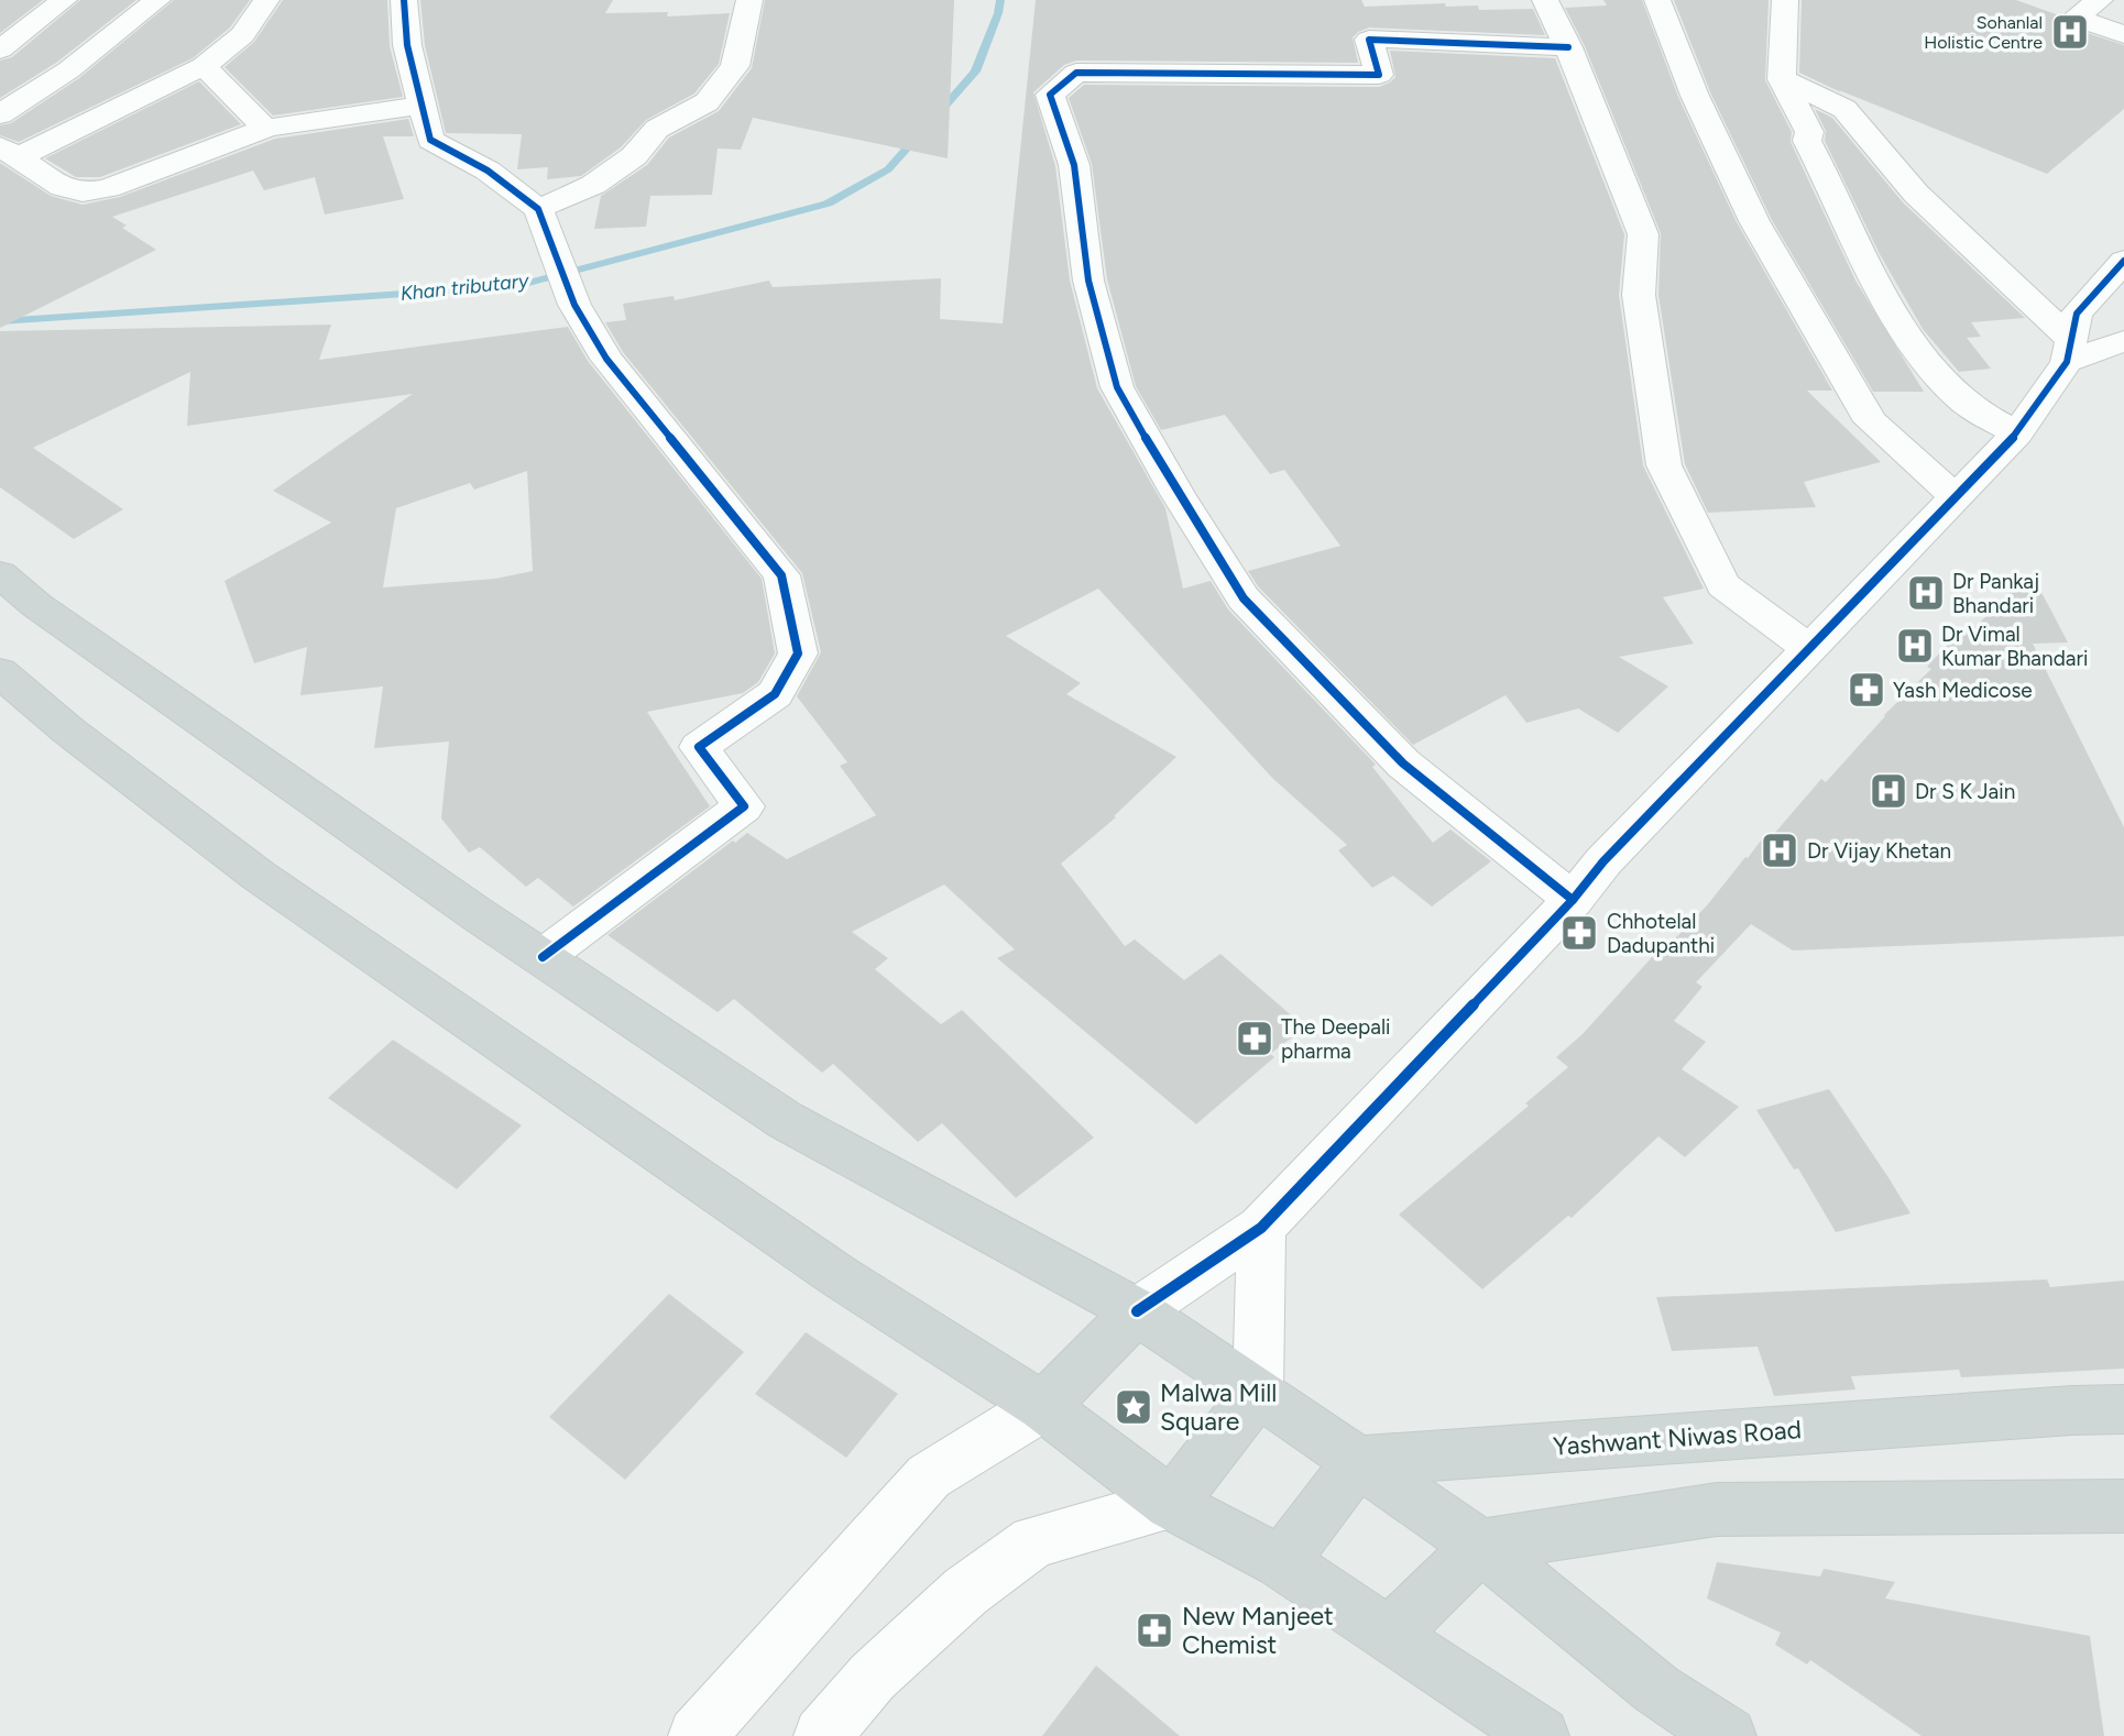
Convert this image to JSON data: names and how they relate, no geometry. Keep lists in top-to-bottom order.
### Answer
{
  "streets": {
    "main road": ["Yashwant Niwas Road"]
  },
  "water": ["Khan tributary"],
  "places": {
    "hospital": [
      "Sohanlal Holistic Centre",
      "Dr Pankaj Bhandari",
      "Dr Vimal Kumar Bhandari",
      "Dr S K Jain",
      "Dr Vijay Khetan"
    ],
    "pharmacy": [
      "Yash Medicose",
      "Chhotelal Dadupanthi",
      "The Deepali pharma",
      "New Manjeet Chemist"
    ],
    "place": ["Malwa Mill Square"]
  }
}
